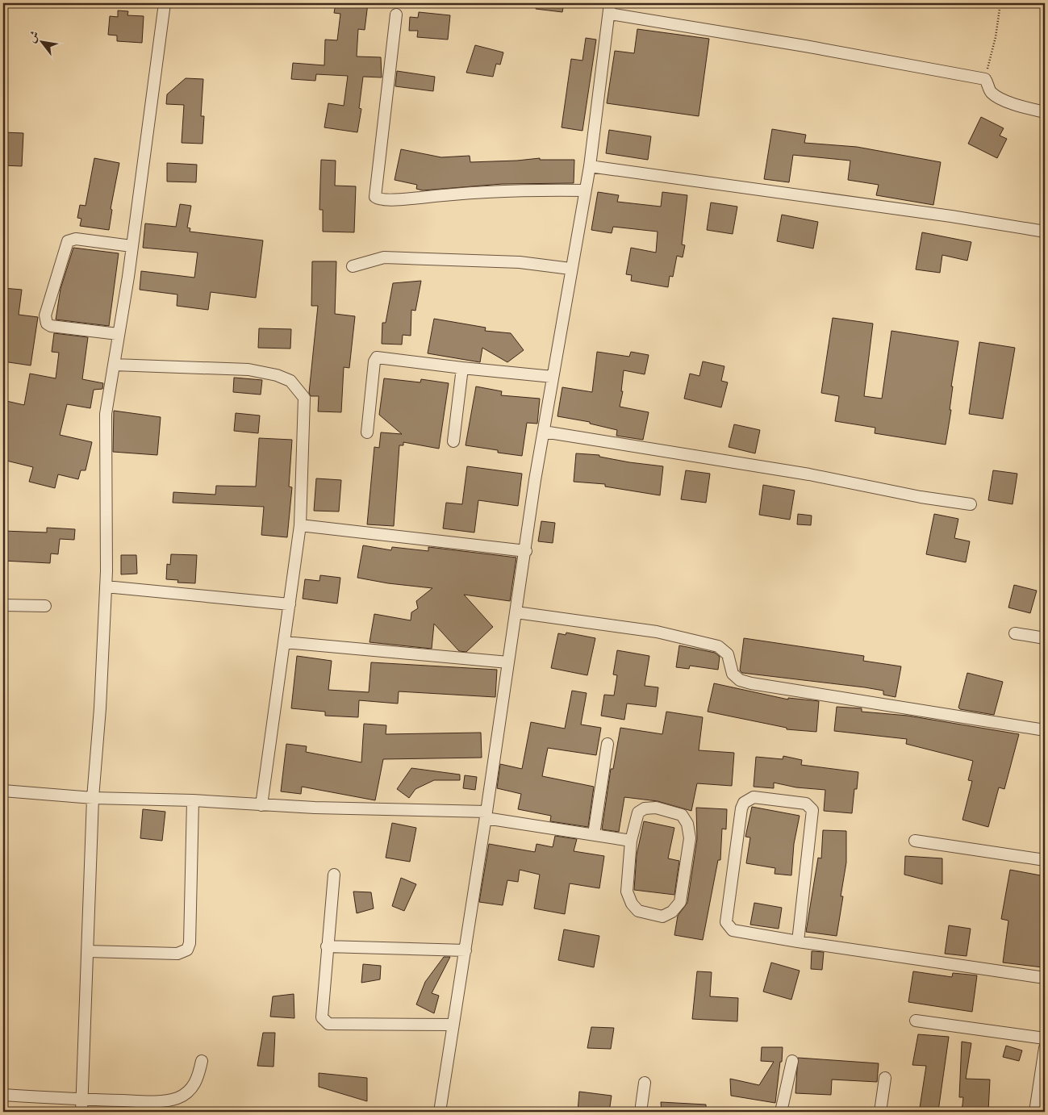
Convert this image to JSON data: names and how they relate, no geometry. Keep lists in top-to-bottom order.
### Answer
{
  "north": "top left"
}
